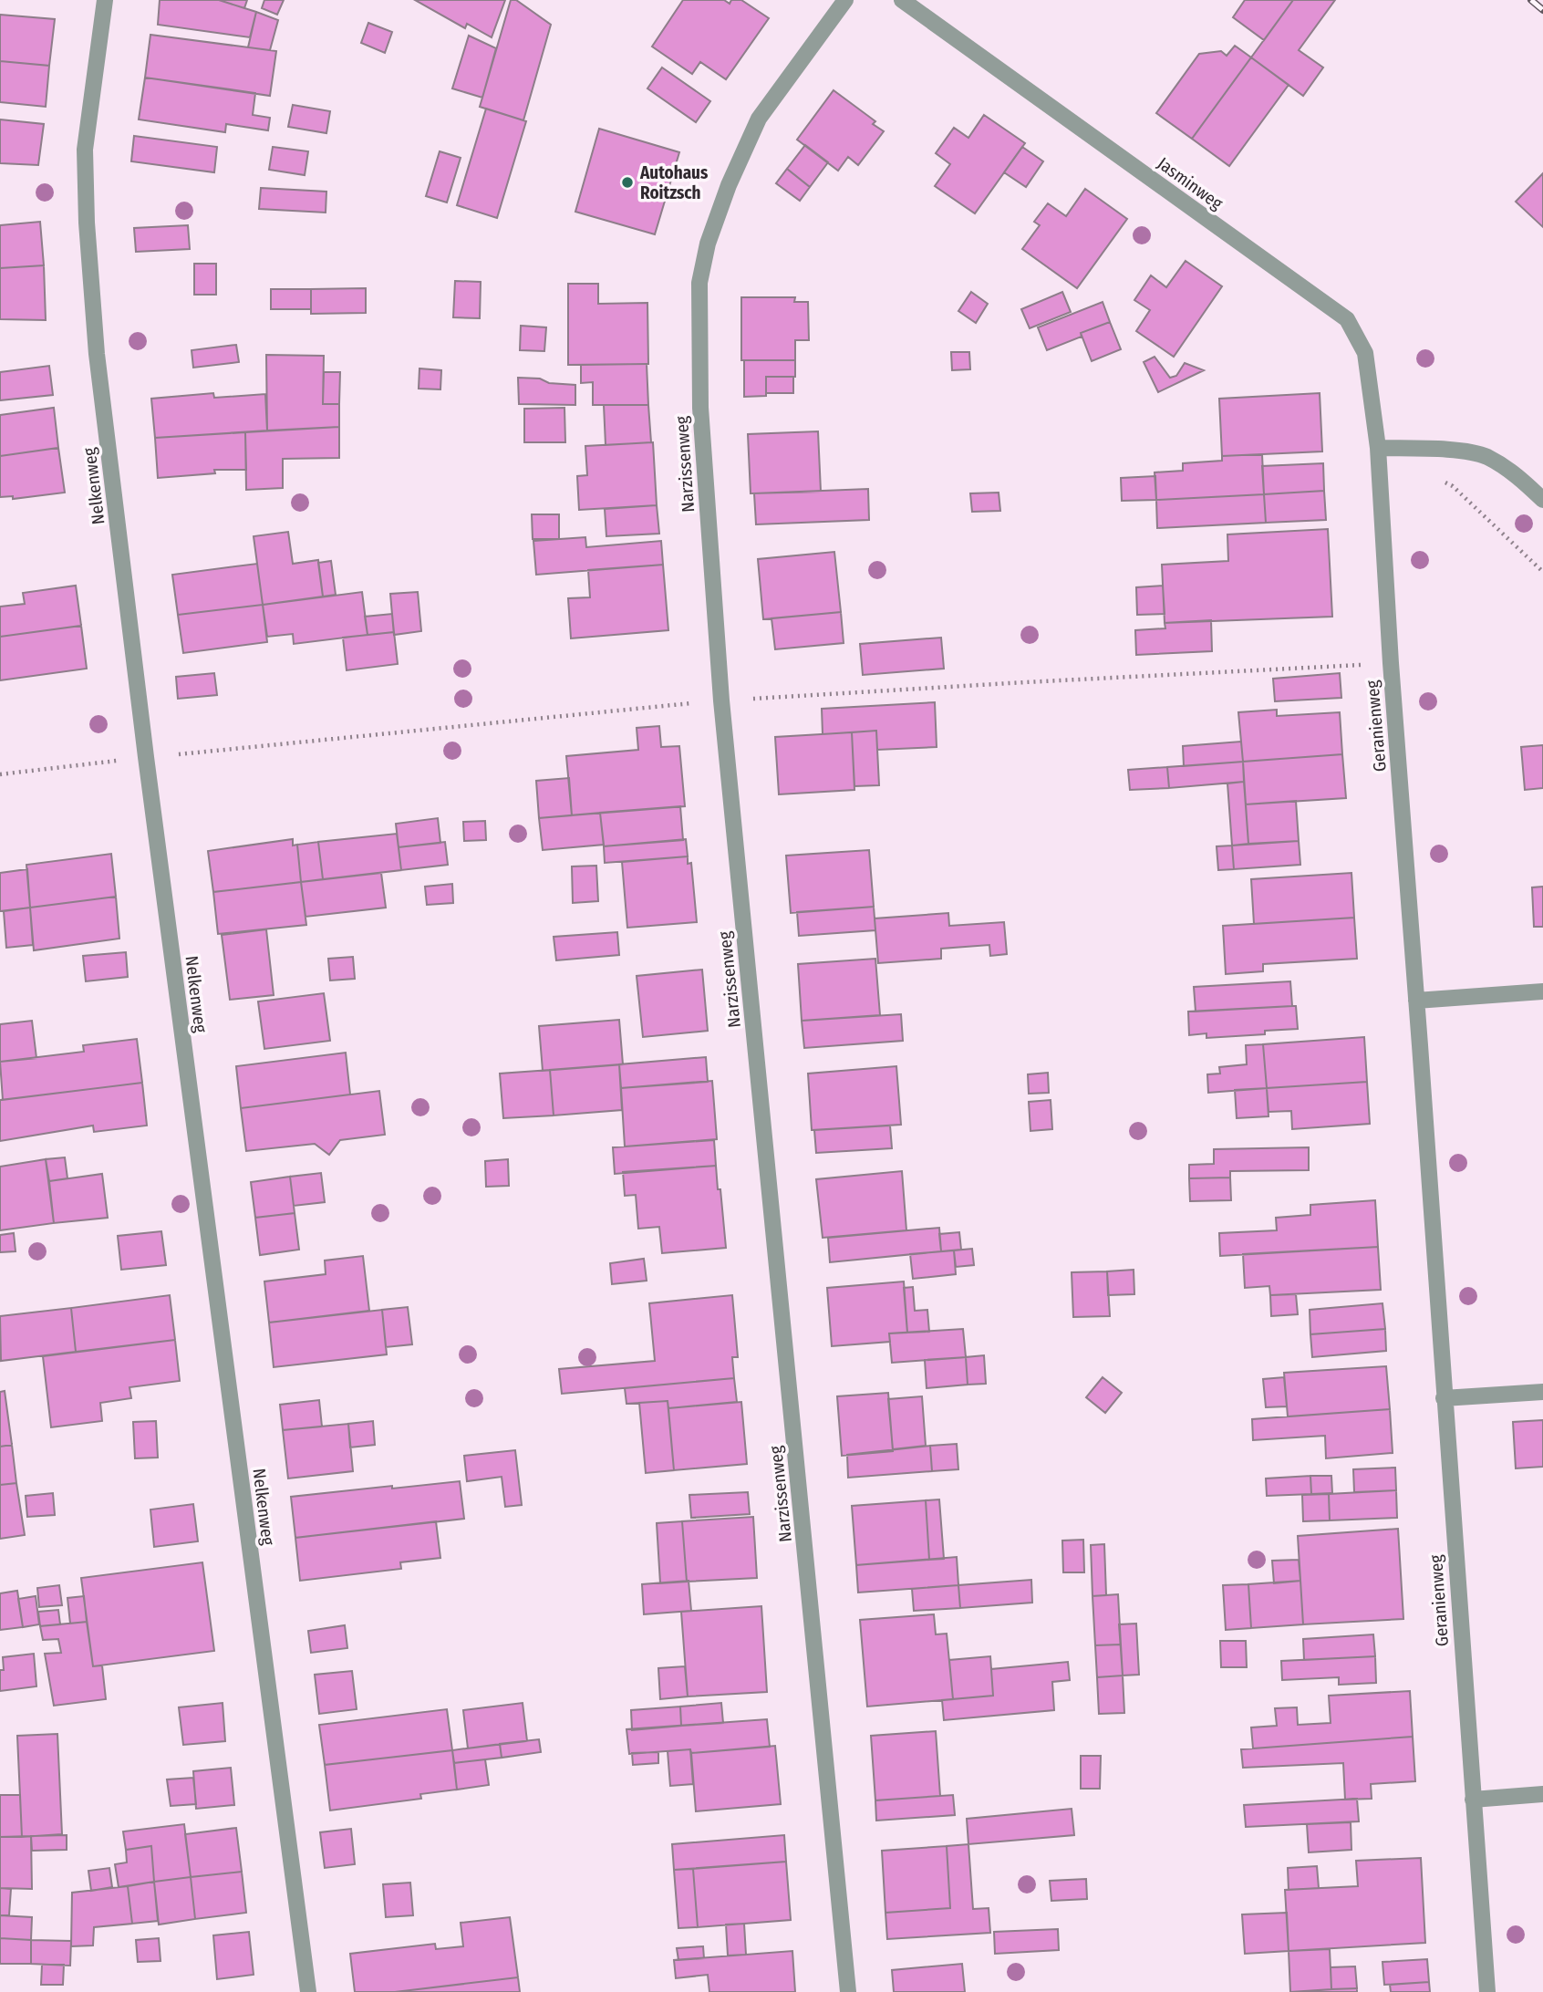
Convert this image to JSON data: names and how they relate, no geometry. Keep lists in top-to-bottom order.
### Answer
{
  "streets": {
    "street": [
      "Jasminweg",
      "Narzissenweg",
      "Nelkenweg",
      "Geranienweg"
    ]
  },
  "crossings": [
    ["Jasminweg", "Geranienweg"]
  ],
  "places": ["Autohaus Roitzsch"]
}
